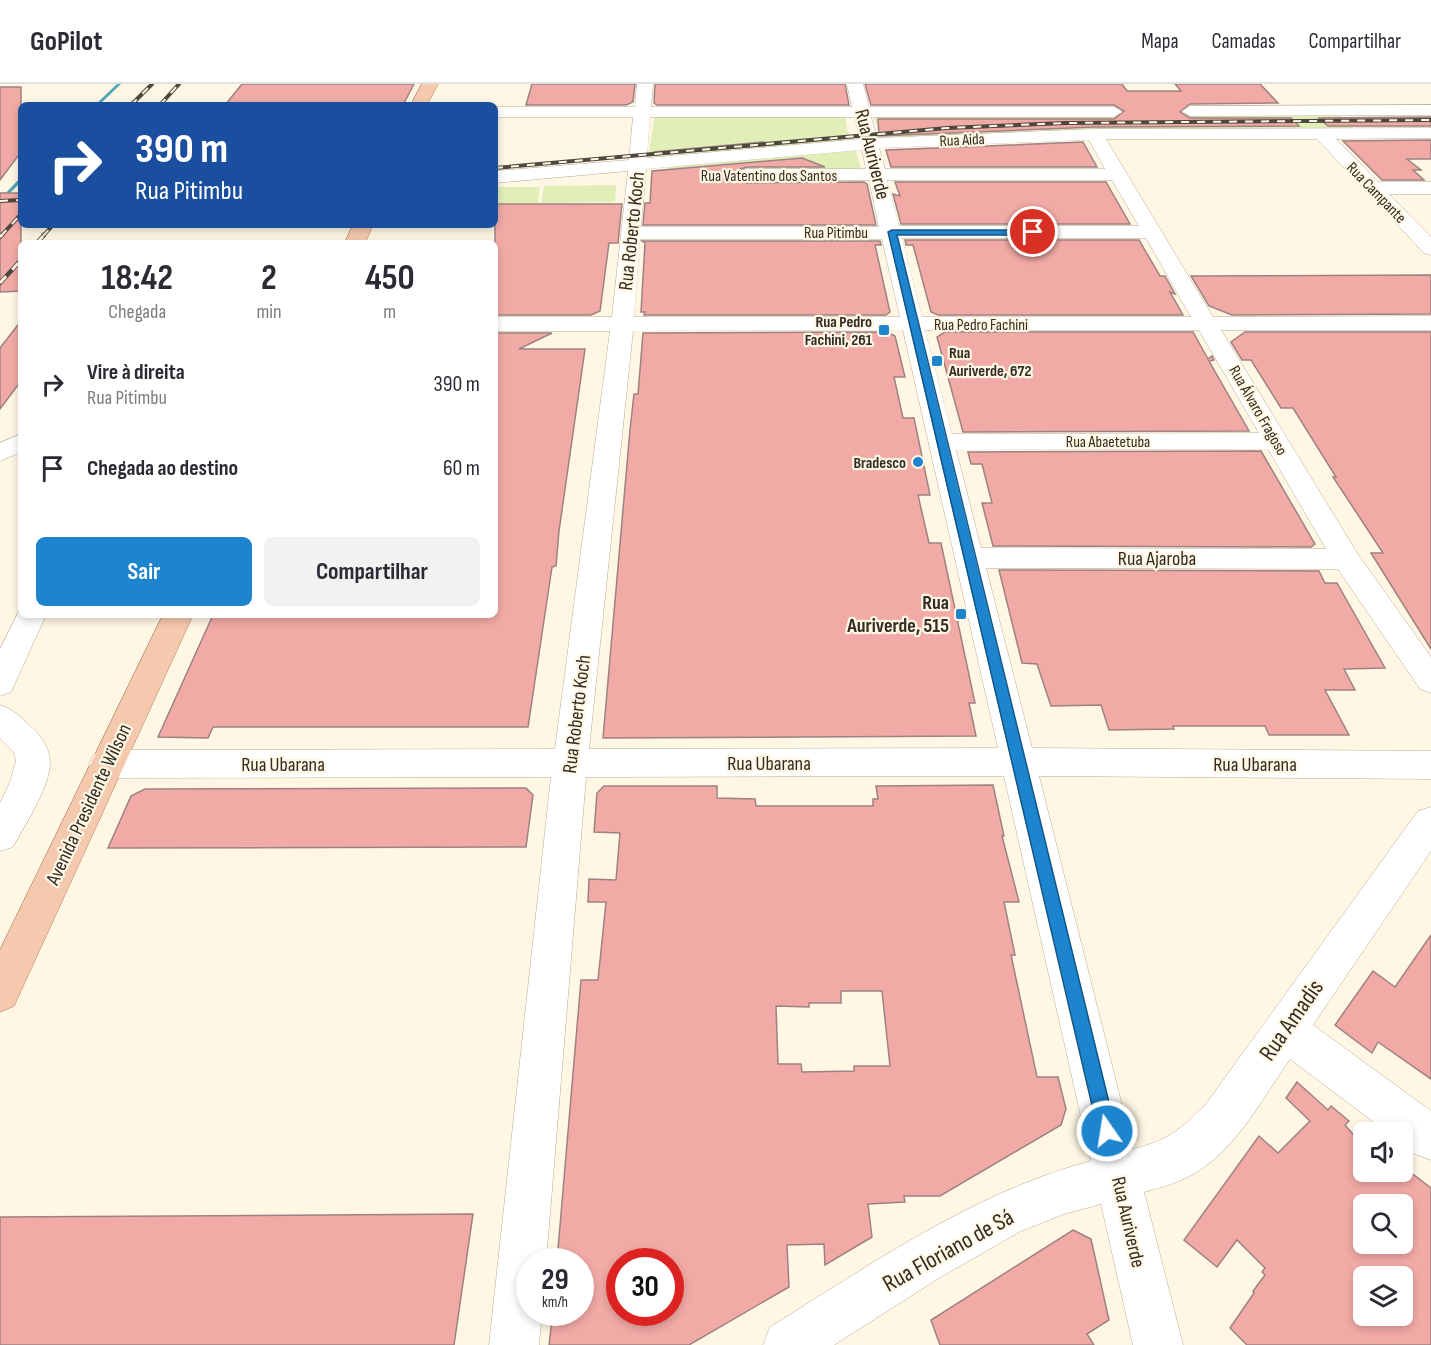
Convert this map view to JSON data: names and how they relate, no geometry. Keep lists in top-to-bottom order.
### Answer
{
  "streets": {
    "main road": ["Avenida Presidente Wilson"],
    "street": [
      "Rua Aida",
      "Rua Auriverde",
      "Rua Vatentino dos Santos",
      "Rua Campante",
      "Rua Roberto Koch",
      "Rua Pitimbu",
      "Rua Pedro Fachini",
      "Rua Álvaro Fragoso",
      "Rua Abaetetuba",
      "Rua Ajaroba",
      "Rua Ubarana",
      "Rua Amadis",
      "Rua Floriano de Sá"
    ]
  },
  "crossings": [
    ["Rua Aida", "Rua Auriverde"],
    ["Rua Aida", "Rua Vatentino dos Santos"],
    ["Rua Aida", "Rua Campante"],
    ["Rua Aida", "Rua Roberto Koch"],
    ["Rua Aida", "Rua Álvaro Fragoso"],
    ["Rua Auriverde", "Rua Vatentino dos Santos"],
    ["Rua Auriverde", "Rua Pitimbu"],
    ["Rua Auriverde", "Rua Pedro Fachini"],
    ["Rua Auriverde", "Rua Abaetetuba"],
    ["Rua Auriverde", "Rua Ajaroba"],
    ["Rua Auriverde", "Rua Ubarana"],
    ["Rua Auriverde", "Rua Amadis"],
    ["Rua Auriverde", "Rua Floriano de Sá"],
    ["Rua Vatentino dos Santos", "Rua Roberto Koch"],
    ["Rua Vatentino dos Santos", "Rua Álvaro Fragoso"],
    ["Rua Roberto Koch", "Rua Pitimbu"],
    ["Rua Roberto Koch", "Rua Pedro Fachini"],
    ["Rua Roberto Koch", "Rua Ubarana"],
    ["Rua Pitimbu", "Rua Álvaro Fragoso"],
    ["Rua Pedro Fachini", "Rua Álvaro Fragoso"],
    ["Rua Álvaro Fragoso", "Rua Abaetetuba"],
    ["Rua Álvaro Fragoso", "Rua Ajaroba"],
    ["Rua Ubarana", "Avenida Presidente Wilson"],
    ["Rua Amadis", "Rua Floriano de Sá"]
  ],
  "places": {
    "transit": ["Rua Pedro Fachini, 261", "Rua Auriverde, 672", "Rua Auriverde, 515"],
    "other": ["Bradesco"]
  },
  "page": {
    "header": "GoPilot",
    "nav": ["Mapa", "Camadas", "Compartilhar"],
    "turn": ["390 m", "Rua Pitimbu"],
    "eta": [
      "18:42",
      "Chegada",
      "2",
      "min",
      "450",
      "m"
    ],
    "list": [
      {
        "name": "Vire à direita",
        "note": "Rua Pitimbu",
        "value": "390 m"
      },
      {
        "name": "Chegada ao destino",
        "value": "60 m"
      }
    ],
    "buttons": ["Sair", "Compartilhar"],
    "speed": "29 km/h",
    "limit": "30"
  }
}
